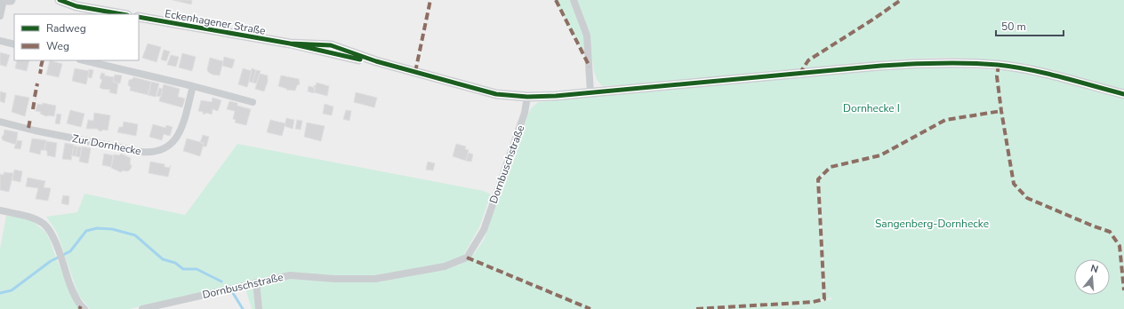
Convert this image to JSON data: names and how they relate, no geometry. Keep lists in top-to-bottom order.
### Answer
{
  "streets": {
    "main road": ["Eckenhagener Straße"],
    "street": ["Zur Dornhecke", "Dornbuschstraße"]
  },
  "crossings": [
    ["Eckenhagener Straße", "Dornbuschstraße"]
  ],
  "parks": ["Dornhecke I", "Sangenberg-Dornhecke"],
  "legend": ["Radweg", "Weg"],
  "scale_bar": "50 m",
  "north": "top"
}
